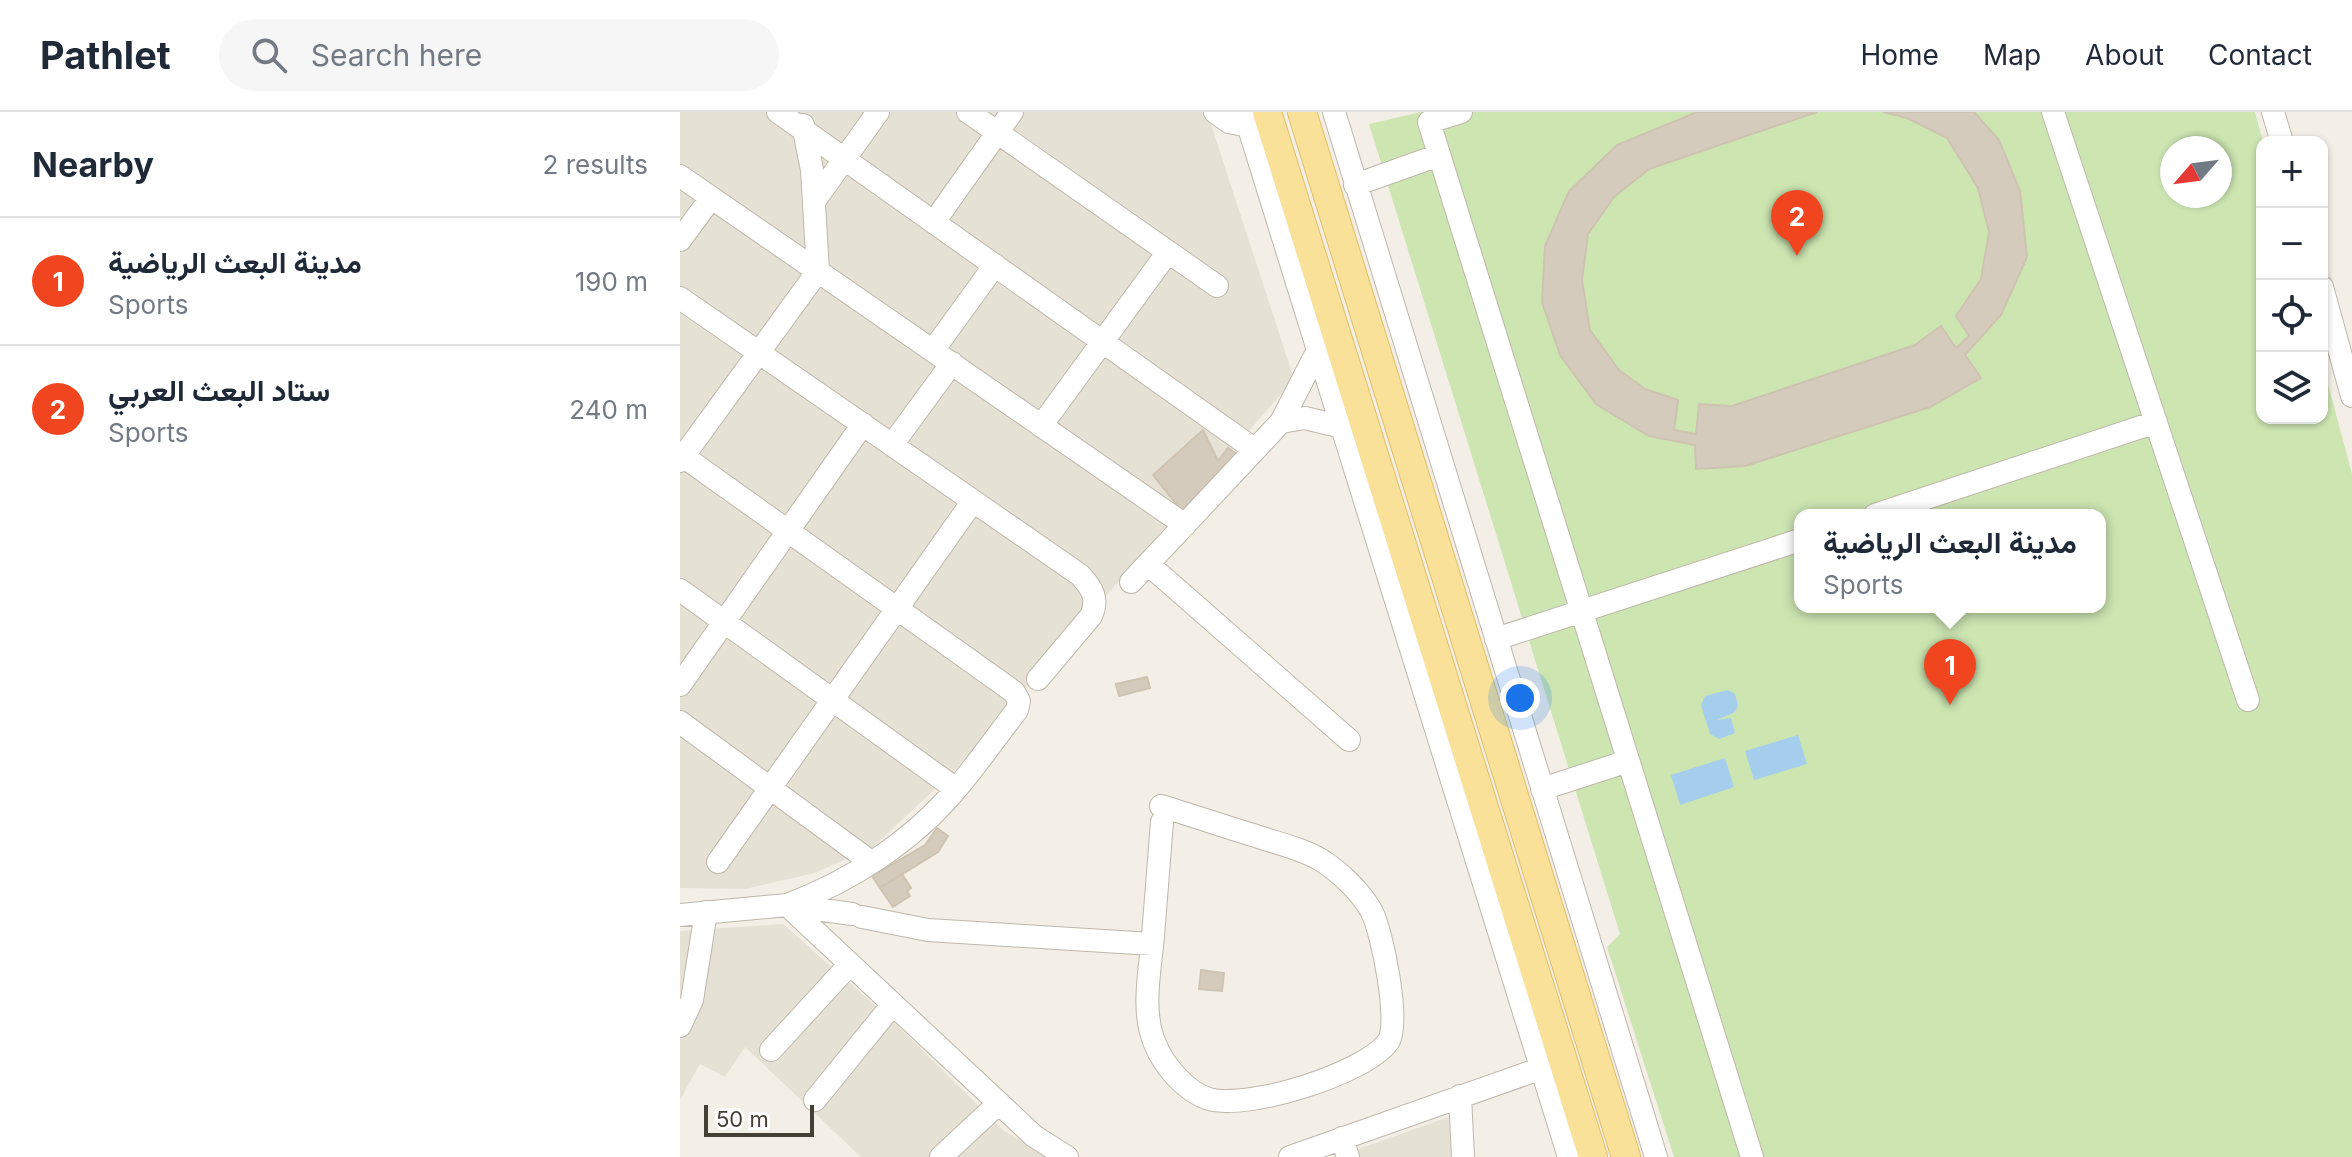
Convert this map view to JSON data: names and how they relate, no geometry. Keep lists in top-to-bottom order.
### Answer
{
  "scale_bar": "50 m",
  "north": "bottom left",
  "page": {
    "header": "Pathlet",
    "search": "Search here",
    "nav": [
      "Home",
      "Map",
      "About",
      "Contact"
    ],
    "heading": ["Nearby", "2 results"],
    "map_buttons": ["+", "−"],
    "pins": ["2", "1"],
    "list": [
      {
        "mark": "1",
        "name": "مدينة البعث الرياضية",
        "note": "Sports",
        "value": "190 m"
      },
      {
        "mark": "2",
        "name": "ستاد البعث العربي",
        "note": "Sports",
        "value": "240 m"
      }
    ],
    "popup": ["مدينة البعث الرياضية", "Sports"],
    "scale": "50 m"
  }
}
